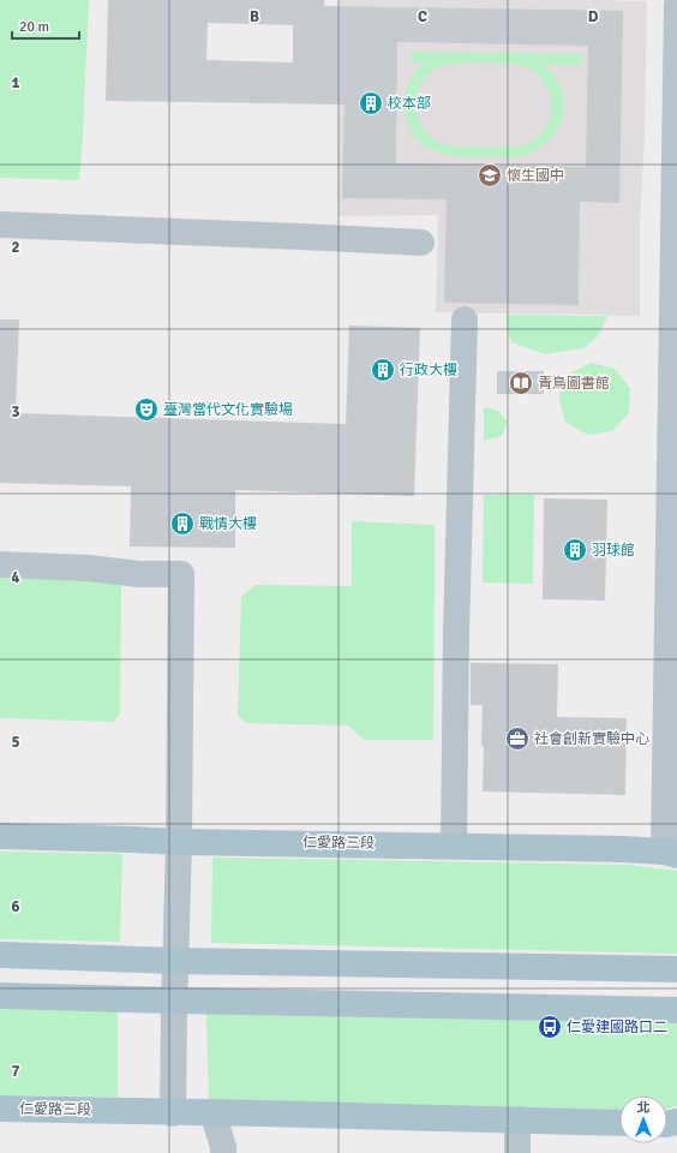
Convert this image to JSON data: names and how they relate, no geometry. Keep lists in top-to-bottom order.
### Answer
{
  "streets": {
    "main road": ["仁愛路三段"]
  },
  "places": {
    "building": [
      "校本部",
      "行政大樓",
      "戰情大樓",
      "羽球館"
    ],
    "school or university": ["懷生國中"],
    "library": ["青鳥圖書館"],
    "theatre": ["臺灣當代文化實驗場"],
    "office": ["社會創新實驗中心"],
    "bus stop": ["仁愛建國路口二"]
  },
  "scale_bar": "20 m",
  "north": "top",
  "grid": {
    "columns": ["B", "C", "D"],
    "rows": [
      "1",
      "2",
      "3",
      "4",
      "5",
      "6",
      "7"
    ]
  }
}
